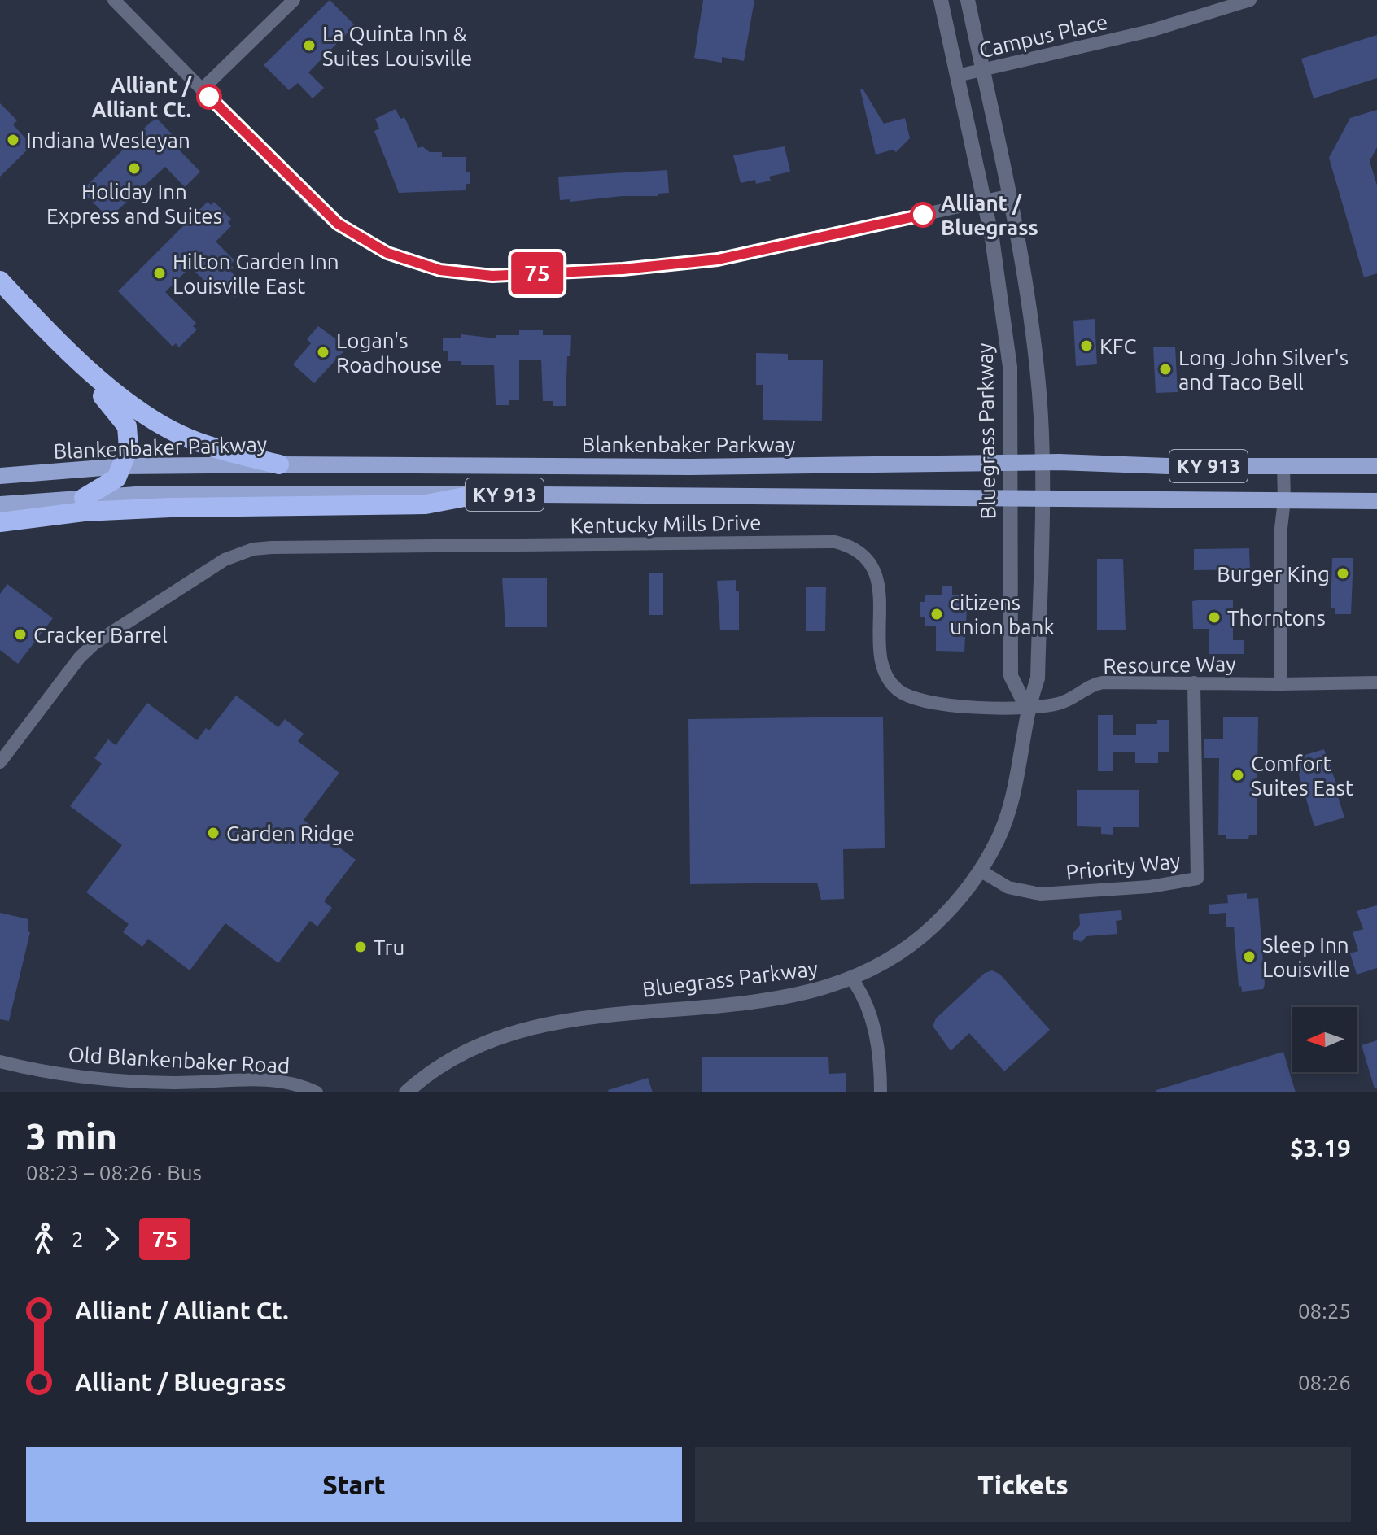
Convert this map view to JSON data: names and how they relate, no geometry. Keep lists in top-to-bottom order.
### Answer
{
  "streets": {
    "main road": ["Blankenbaker Parkway", "KY 913"],
    "street": [
      "Campus Place",
      "Bluegrass Parkway",
      "Kentucky Mills Drive",
      "Resource Way",
      "Priority Way",
      "Old Blankenbaker Road"
    ]
  },
  "crossings": [
    ["Campus Place", "Bluegrass Parkway"],
    ["Bluegrass Parkway", "Blankenbaker Parkway"],
    ["Bluegrass Parkway", "KY 913"],
    ["Bluegrass Parkway", "Kentucky Mills Drive"],
    ["Bluegrass Parkway", "Resource Way"],
    ["Bluegrass Parkway", "Priority Way"],
    ["Kentucky Mills Drive", "Resource Way"],
    ["Resource Way", "Priority Way"]
  ],
  "places": [
    "La Quinta Inn & Suites Louisville",
    "Alliant / Alliant Ct.",
    "Indiana Wesleyan",
    "Holiday Inn Express and Suites",
    "Alliant / Bluegrass",
    "Hilton Garden Inn Louisville East",
    "KFC",
    "Logan's Roadhouse",
    "Long John Silver's and Taco Bell",
    "Burger King",
    "citizens union bank",
    "Thorntons",
    "Cracker Barrel",
    "Comfort Suites East",
    "Garden Ridge",
    "Tru",
    "Sleep Inn Louisville"
  ],
  "lines": ["bus line 75"],
  "north": "left",
  "page": {
    "on_map": "75",
    "heading": ["3 min", "08:23 – 08:26 · Bus", "$3.19"],
    "legs": ["2", "75"],
    "list": [
      {
        "name": "Alliant / Alliant Ct.",
        "value": "08:25"
      },
      {
        "name": "Alliant / Bluegrass",
        "value": "08:26"
      }
    ],
    "buttons": ["Start", "Tickets"]
  }
}
